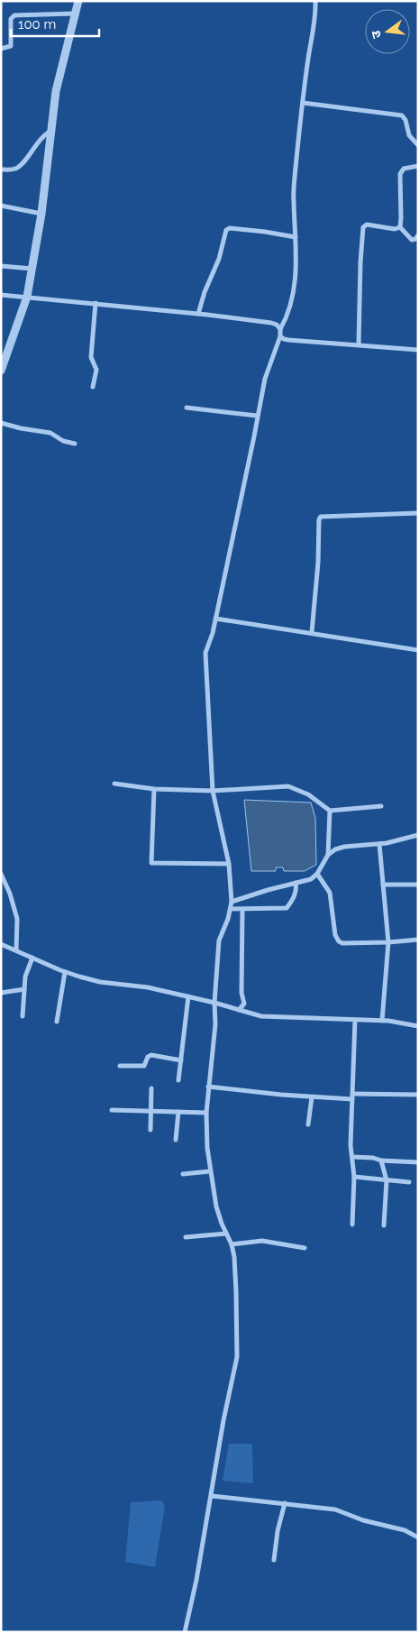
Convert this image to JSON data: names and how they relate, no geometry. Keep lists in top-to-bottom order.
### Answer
{
  "scale_bar": "100 m",
  "north": "left"
}
